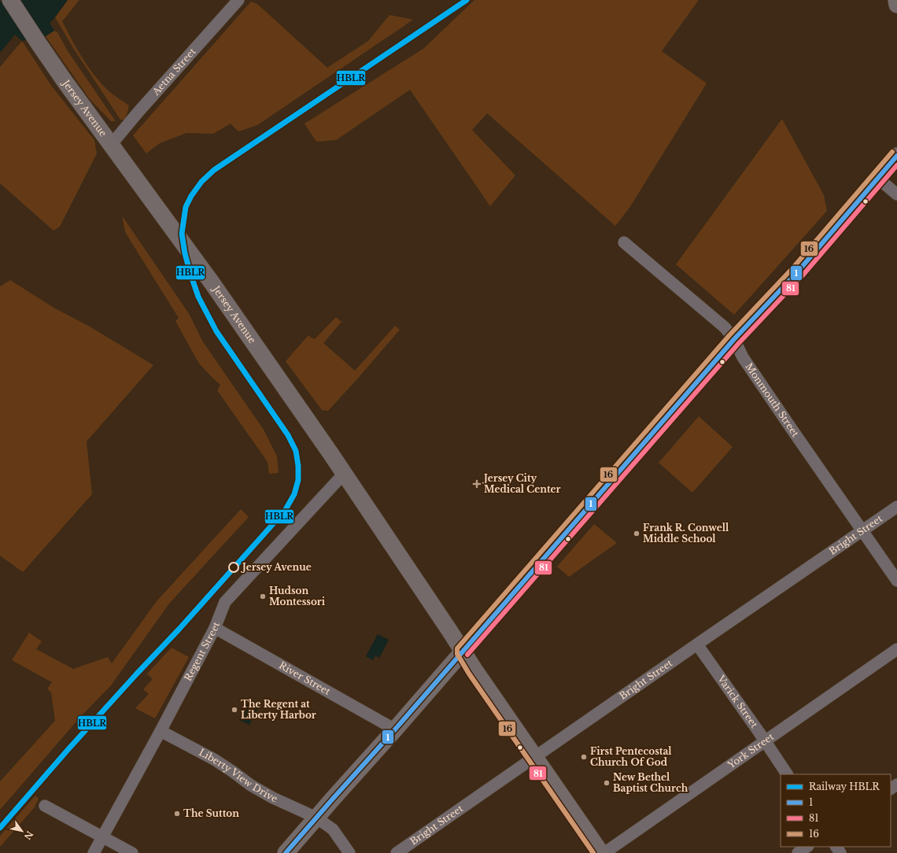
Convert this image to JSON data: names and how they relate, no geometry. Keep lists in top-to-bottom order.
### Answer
{
  "streets": {
    "street": [
      "Aetna Street",
      "Jersey Avenue",
      "Monmouth Street",
      "Bright Street",
      "Regent Street",
      "River Street",
      "Varick Street",
      "York Street",
      "Liberty View Drive"
    ]
  },
  "crossings": [
    ["Aetna Street", "Jersey Avenue"],
    ["Jersey Avenue", "Bright Street"],
    ["Jersey Avenue", "Regent Street"],
    ["Monmouth Street", "Bright Street"],
    ["Bright Street", "Varick Street"],
    ["Regent Street", "River Street"],
    ["Regent Street", "Liberty View Drive"],
    ["Varick Street", "York Street"]
  ],
  "places": {
    "health": ["Jersey City Medical Center"],
    "other": [
      "Frank R. Conwell Middle School",
      "Jersey Avenue",
      "Hudson Montessori",
      "The Regent at Liberty Harbor",
      "First Pentecostal Church Of God",
      "New Bethel Baptist Church",
      "The Sutton"
    ]
  },
  "lines": [
    "rail line HBLR",
    "transit line 16",
    "transit line 1",
    "transit line 81"
  ],
  "legend": [
    "Railway HBLR",
    "1",
    "81",
    "16"
  ],
  "north": "bottom right"
}
